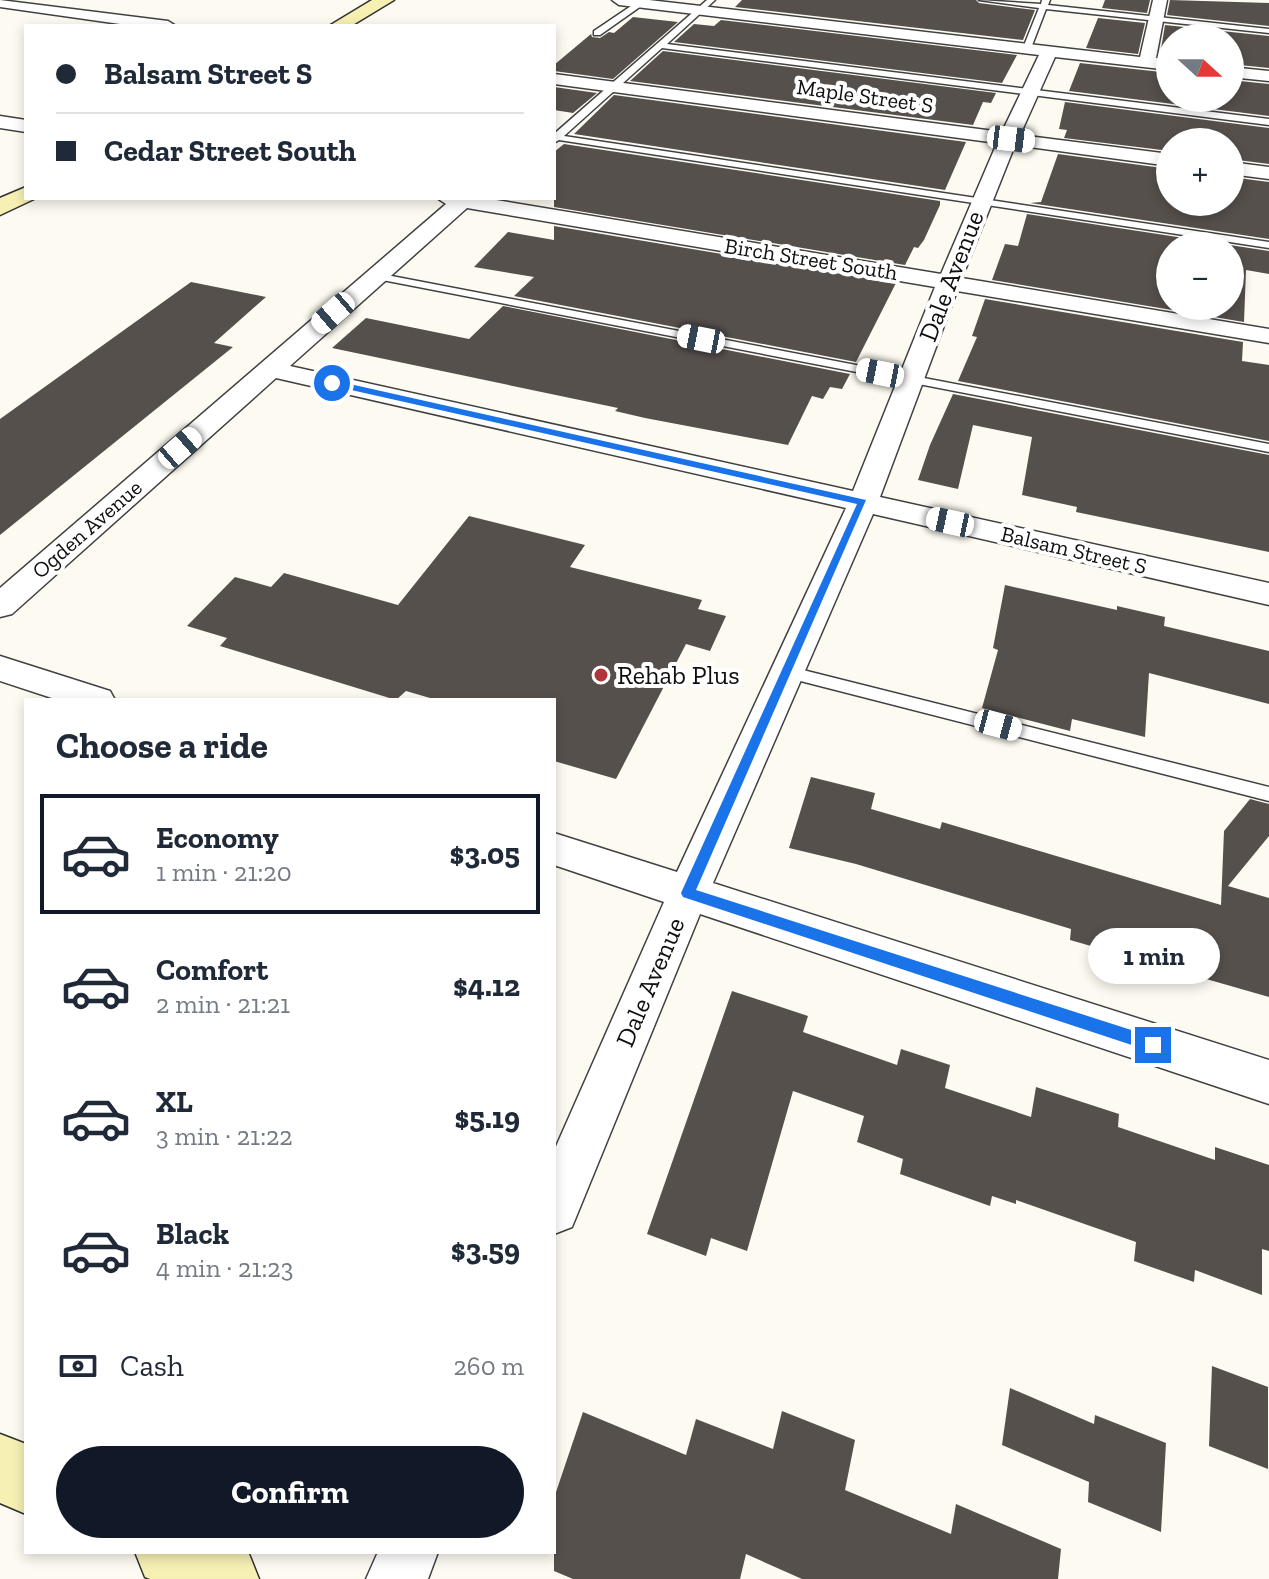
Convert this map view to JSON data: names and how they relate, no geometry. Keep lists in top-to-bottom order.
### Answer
{
  "streets": {
    "street": [
      "Maple Street S",
      "Birch Street South",
      "Dale Avenue",
      "Ogden Avenue",
      "Balsam Street S"
    ]
  },
  "crossings": [
    ["Maple Street S", "Dale Avenue"],
    ["Birch Street South", "Dale Avenue"],
    ["Birch Street South", "Ogden Avenue"],
    ["Dale Avenue", "Balsam Street S"],
    ["Ogden Avenue", "Balsam Street S"]
  ],
  "places": ["Rehab Plus"],
  "north": "right",
  "page": {
    "map_buttons": ["+", "−"],
    "banner": ["Balsam Street S", "Cedar Street South"],
    "heading": "Choose a ride",
    "list": [
      {
        "name": "Economy",
        "note": "1 min · 21:20",
        "value": "$3.05"
      },
      {
        "name": "Comfort",
        "note": "2 min · 21:21",
        "value": "$4.12"
      },
      {
        "name": "XL",
        "note": "3 min · 21:22",
        "value": "$5.19"
      },
      {
        "name": "Black",
        "note": "4 min · 21:23",
        "value": "$3.59"
      }
    ],
    "bubble": "1 min",
    "pay": ["Cash", "260 m"],
    "buttons": "Confirm"
  }
}
